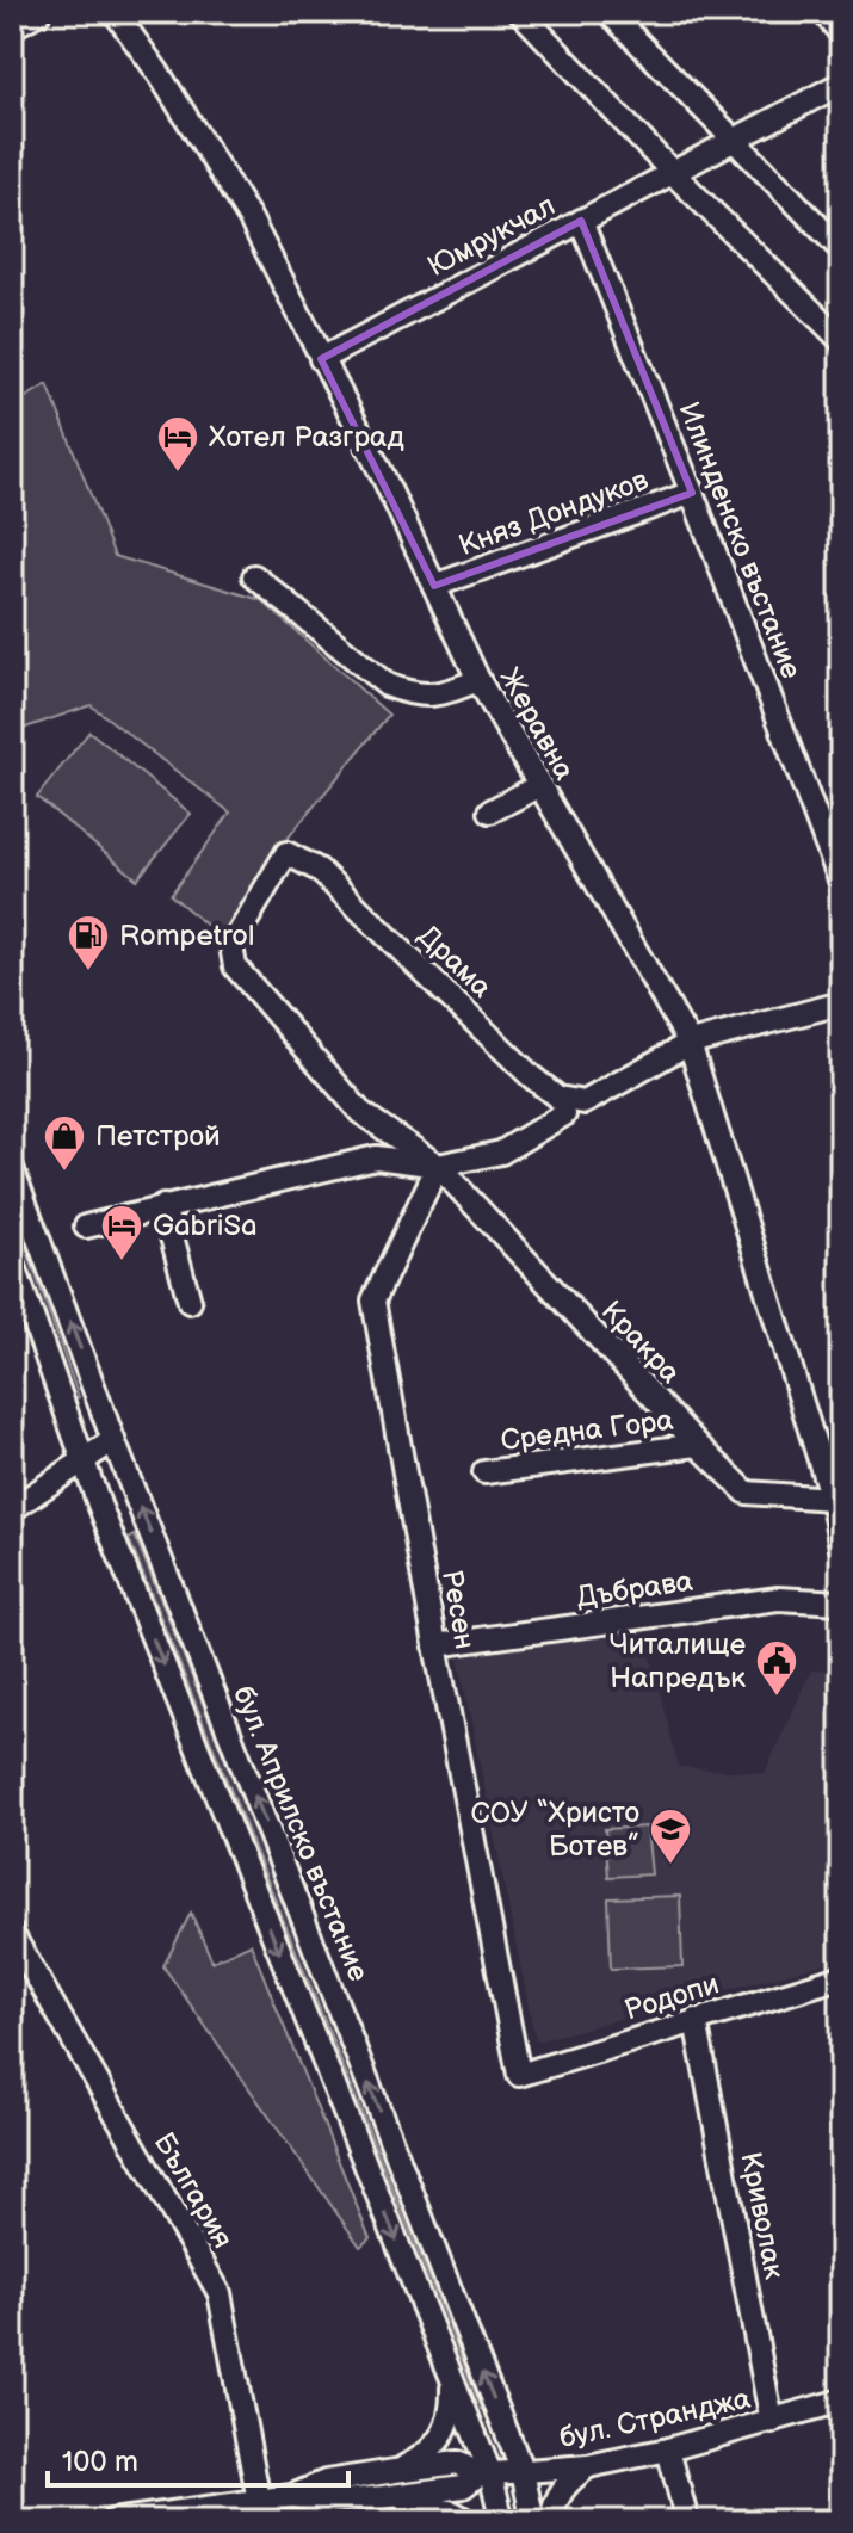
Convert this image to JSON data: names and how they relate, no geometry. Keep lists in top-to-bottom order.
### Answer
{
  "streets": {
    "street": [
      "Юмрукчал",
      "Княз Дондуков",
      "Илинденско въстание",
      "Жеравна",
      "Драма",
      "Кракра",
      "Средна Гора",
      "Дъбрава",
      "Ресен",
      "бул. Априлско въстание",
      "Родопи",
      "България",
      "Криволак",
      "бул. Странджа"
    ]
  },
  "crossings": [
    ["Юмрукчал", "Илинденско въстание"],
    ["Юмрукчал", "Жеравна"],
    ["Княз Дондуков", "Илинденско въстание"],
    ["Княз Дондуков", "Жеравна"],
    ["Жеравна", "Драма"],
    ["Жеравна", "Кракра"],
    ["Драма", "Кракра"],
    ["Кракра", "Средна Гора"],
    ["Кракра", "Ресен"],
    ["Дъбрава", "Ресен"],
    ["Ресен", "Родопи"],
    ["бул. Априлско въстание", "бул. Странджа"],
    ["Родопи", "Криволак"],
    ["България", "бул. Странджа"],
    ["Криволак", "бул. Странджа"]
  ],
  "places": {
    "hotel": ["Хотел Разград", "GabriSa"],
    "fuel station": ["Rompetrol"],
    "shop": ["Петстрой"],
    "public building": ["Читалище Напредък"],
    "school or university": ["СОУ “Христо Ботев”"]
  },
  "scale_bar": "100 m"
}
